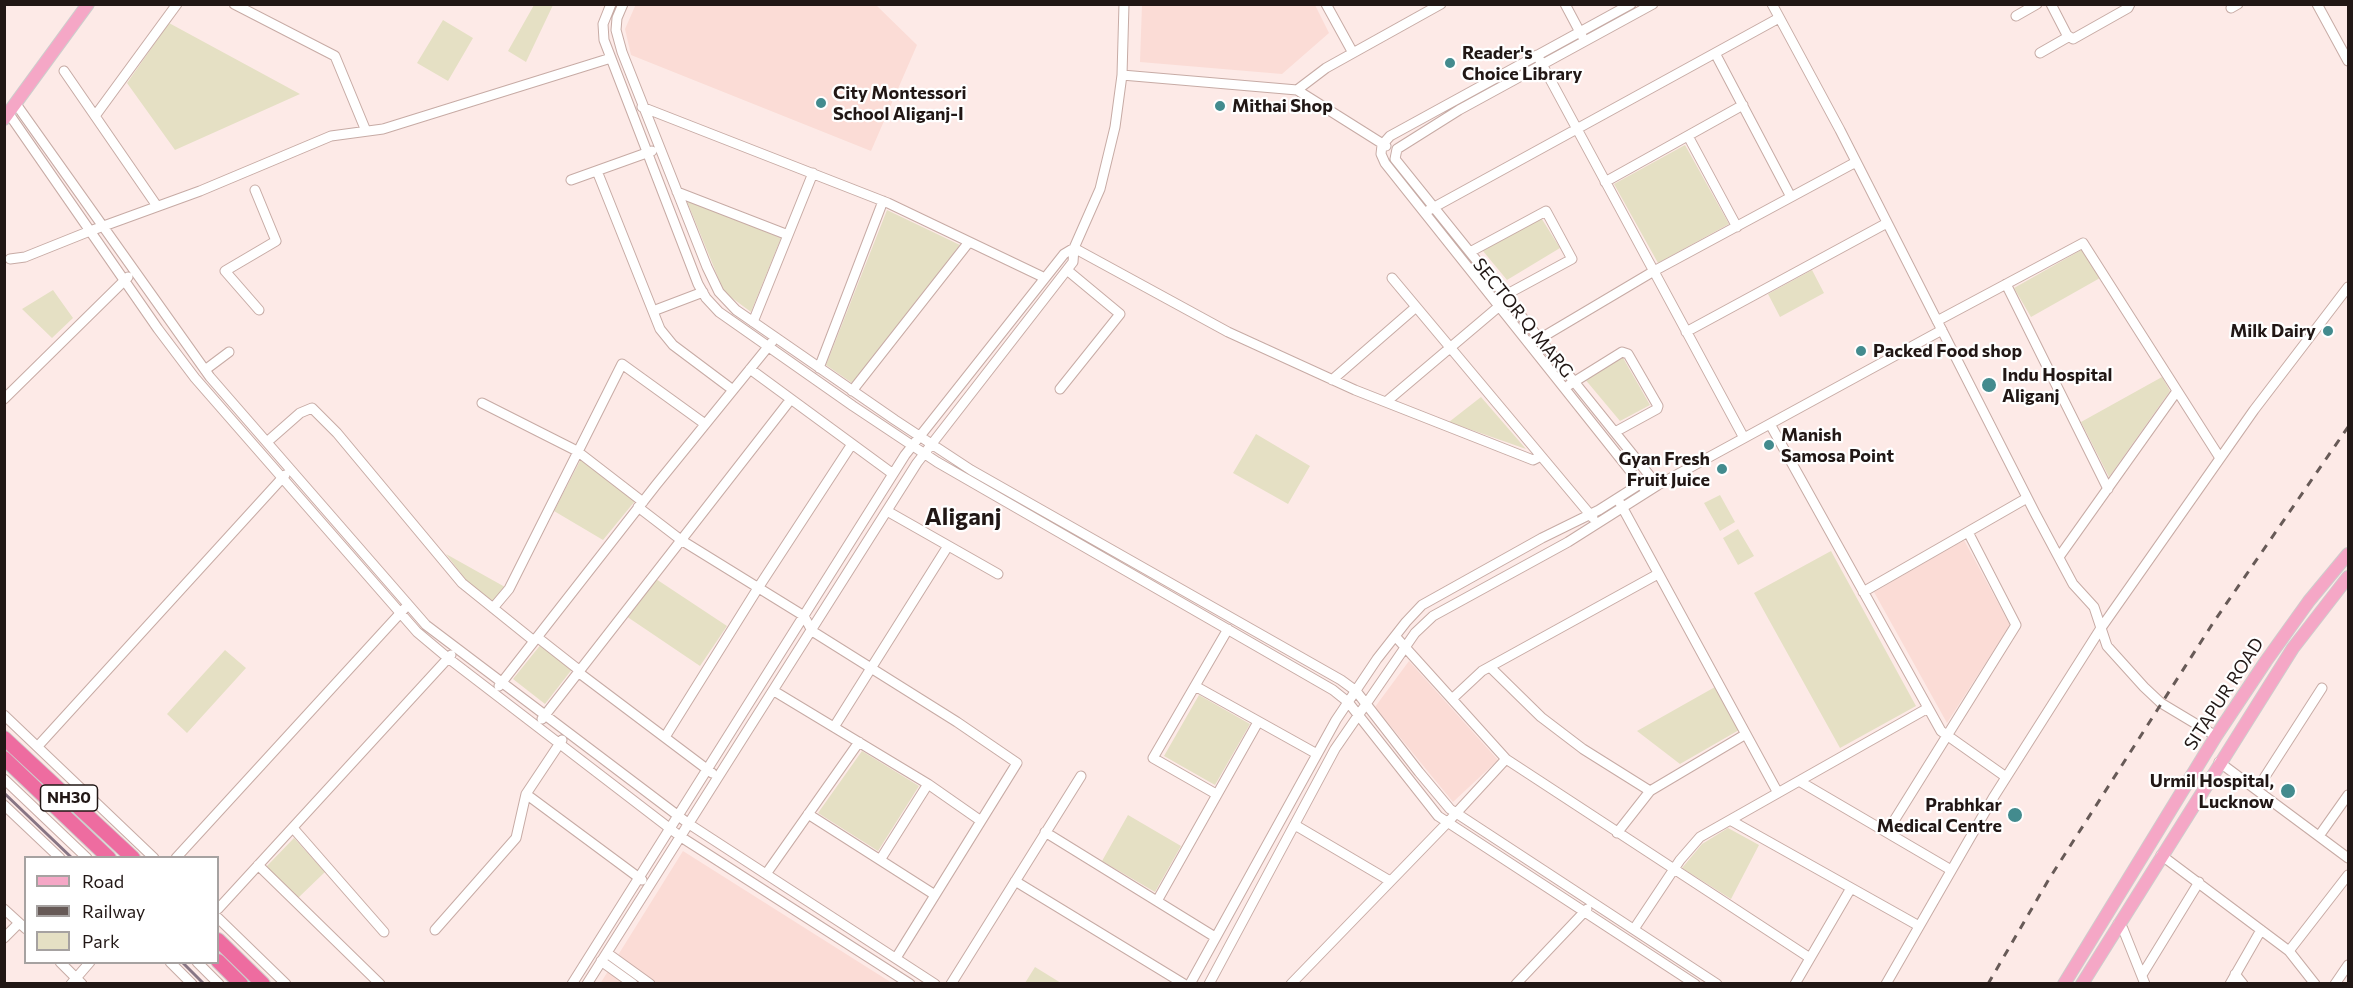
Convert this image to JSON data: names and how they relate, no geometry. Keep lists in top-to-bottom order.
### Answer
{
  "streets": {
    "highway": ["NH30"],
    "main road": ["SITAPUR ROAD"],
    "street": ["SECTOR Q MARG"]
  },
  "districts": ["Aliganj"],
  "places": [
    "Reader's Choice Library",
    "City Montessori School Aliganj-I",
    "Mithai Shop",
    "Milk Dairy",
    "Packed Food shop",
    "Indu Hospital Aliganj",
    "Manish Samosa Point",
    "Gyan Fresh Fruit Juice",
    "Urmil Hospital, Lucknow",
    "Prabhkar Medical Centre"
  ],
  "legend": ["Road", "Railway", "Park"]
}
